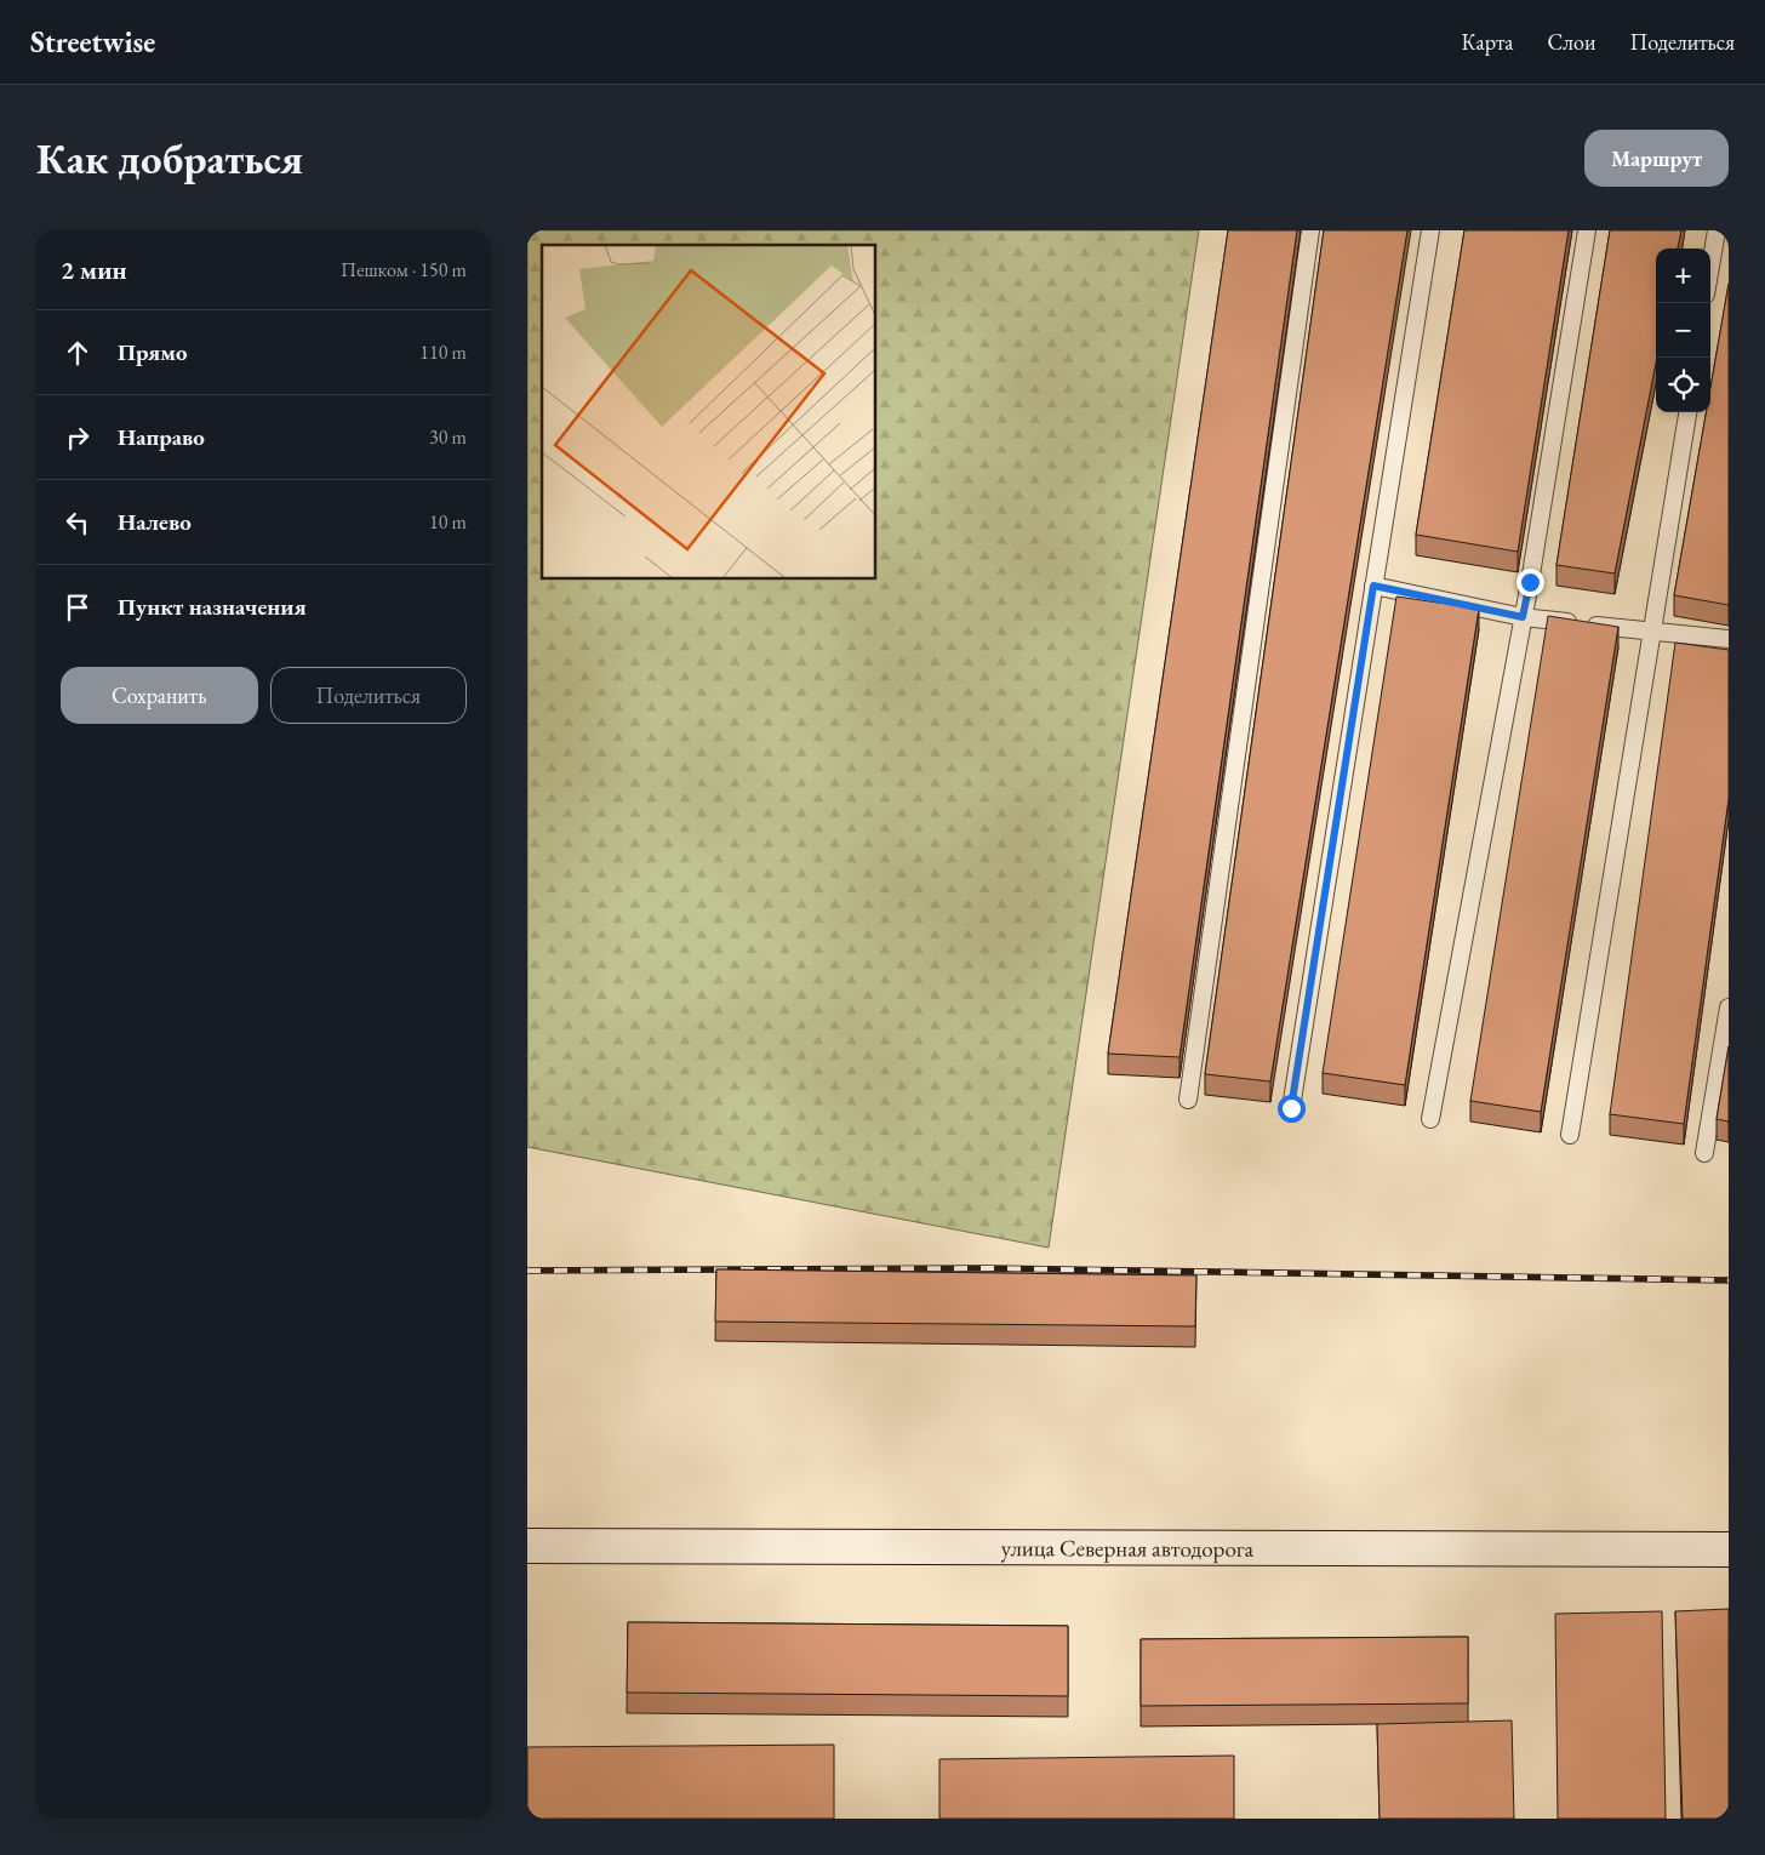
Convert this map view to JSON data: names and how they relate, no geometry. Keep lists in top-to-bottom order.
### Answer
{
  "streets": {
    "main road": ["улица Северная автодорога"]
  },
  "page": {
    "header": "Streetwise",
    "nav": ["Карта", "Слои", "Поделиться"],
    "buttons": [
      "Маршрут",
      ["Сохранить", "Поделиться"]
    ],
    "title": "Как добраться",
    "heading": ["2 мин", "Пешком · 150 m"],
    "map_buttons": ["+", "−"],
    "list": [
      ["Прямо", "110 m"],
      ["Направо", "30 m"],
      ["Налево", "10 m"],
      "Пункт назначения"
    ]
  }
}
